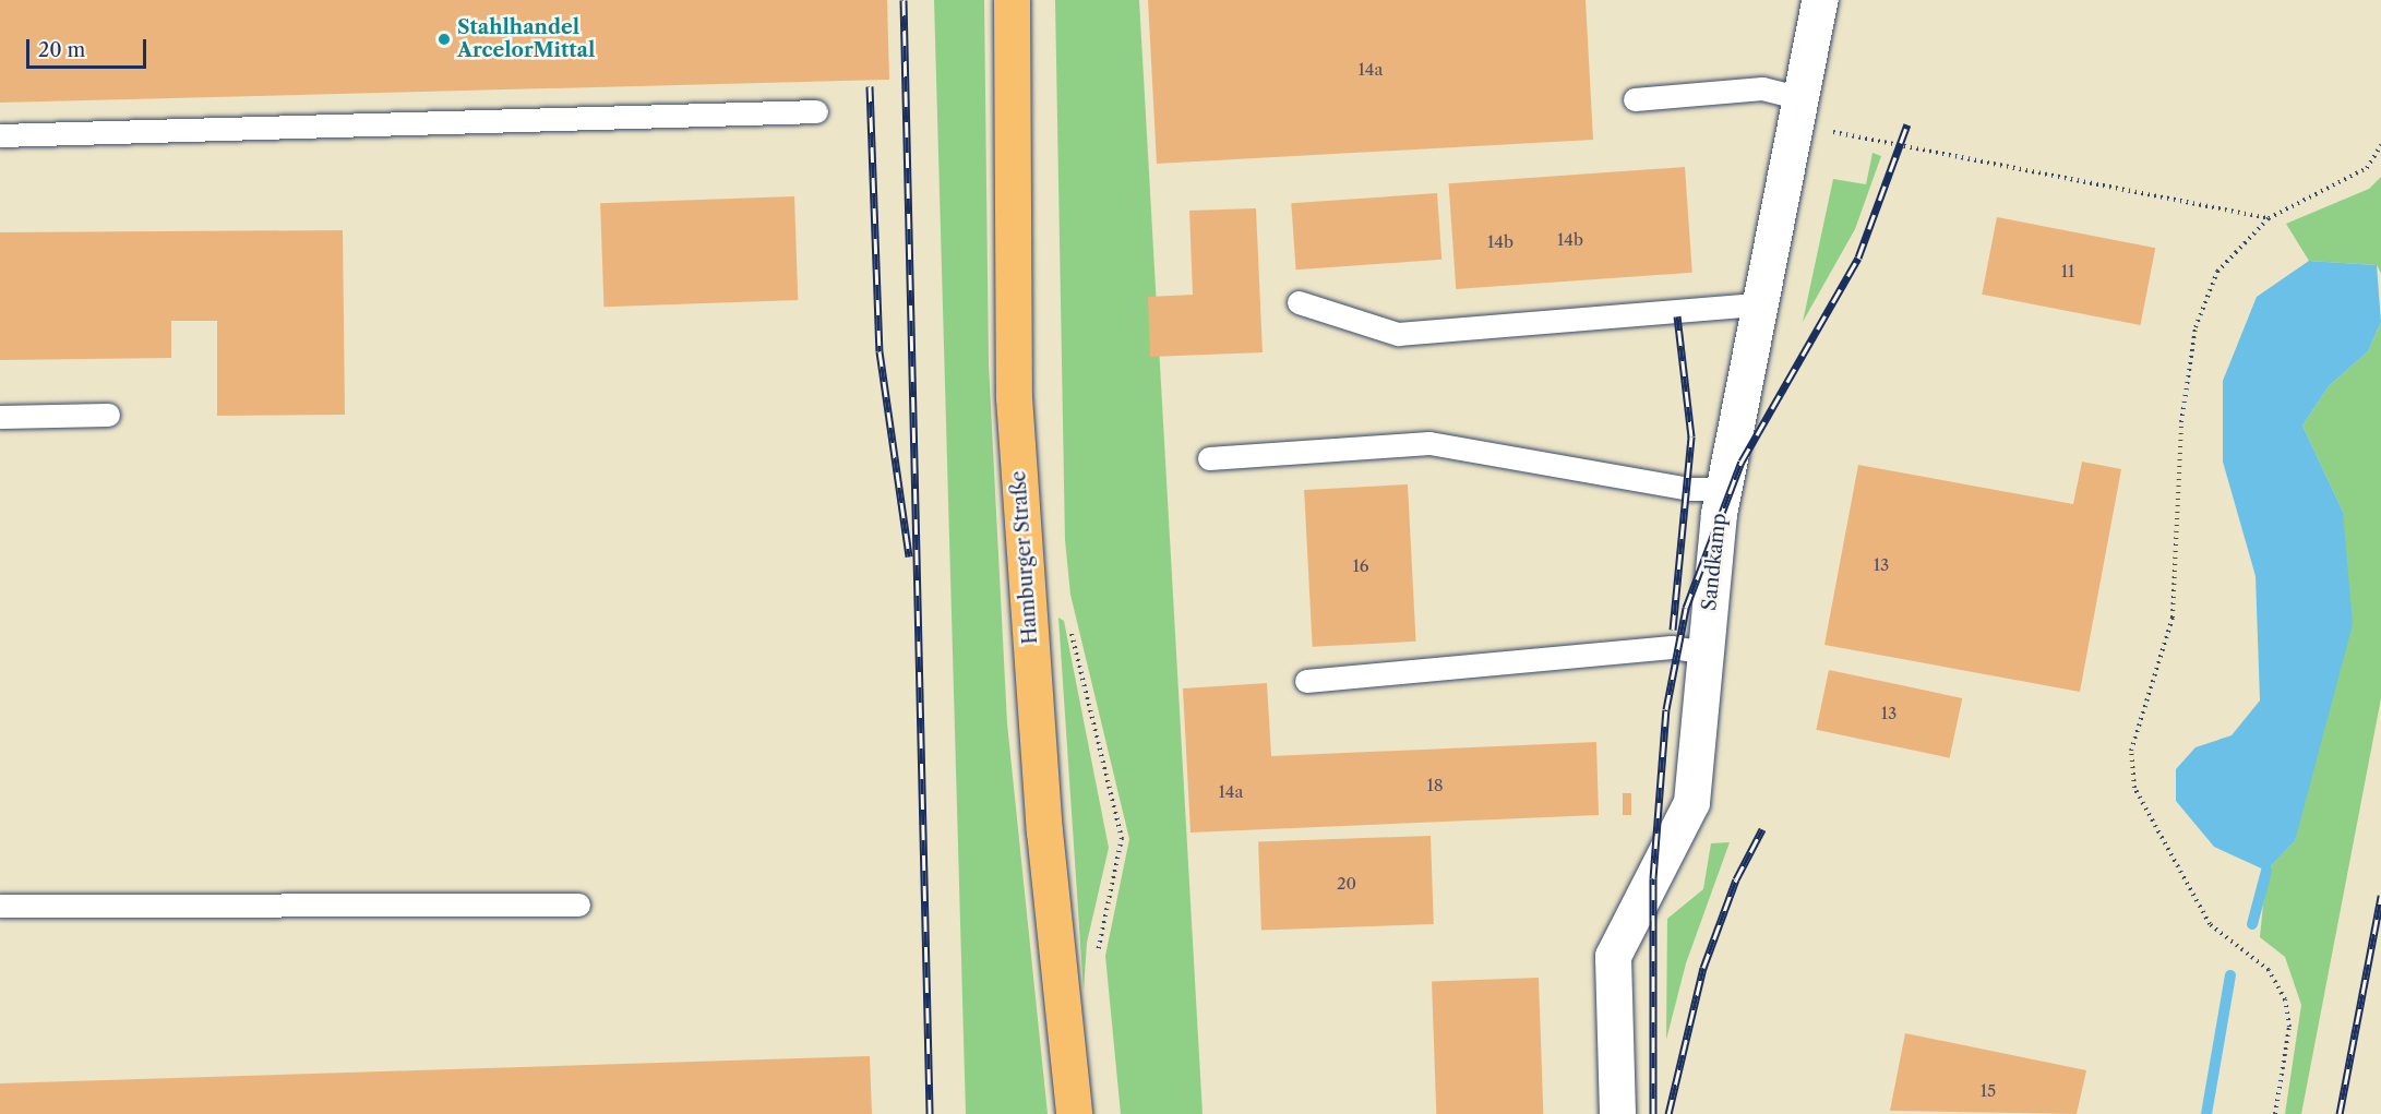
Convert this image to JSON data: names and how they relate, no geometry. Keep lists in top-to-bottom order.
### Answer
{
  "streets": {
    "main road": ["Hamburger Straße"],
    "street": ["Sandkamp"]
  },
  "places": ["Stahlhandel ArcelorMittal"],
  "house_numbers": [
    "14a",
    "14b",
    "14b",
    "11",
    "13",
    "16",
    "13",
    "18",
    "14a",
    "20",
    "15"
  ],
  "scale_bar": "20 m"
}
